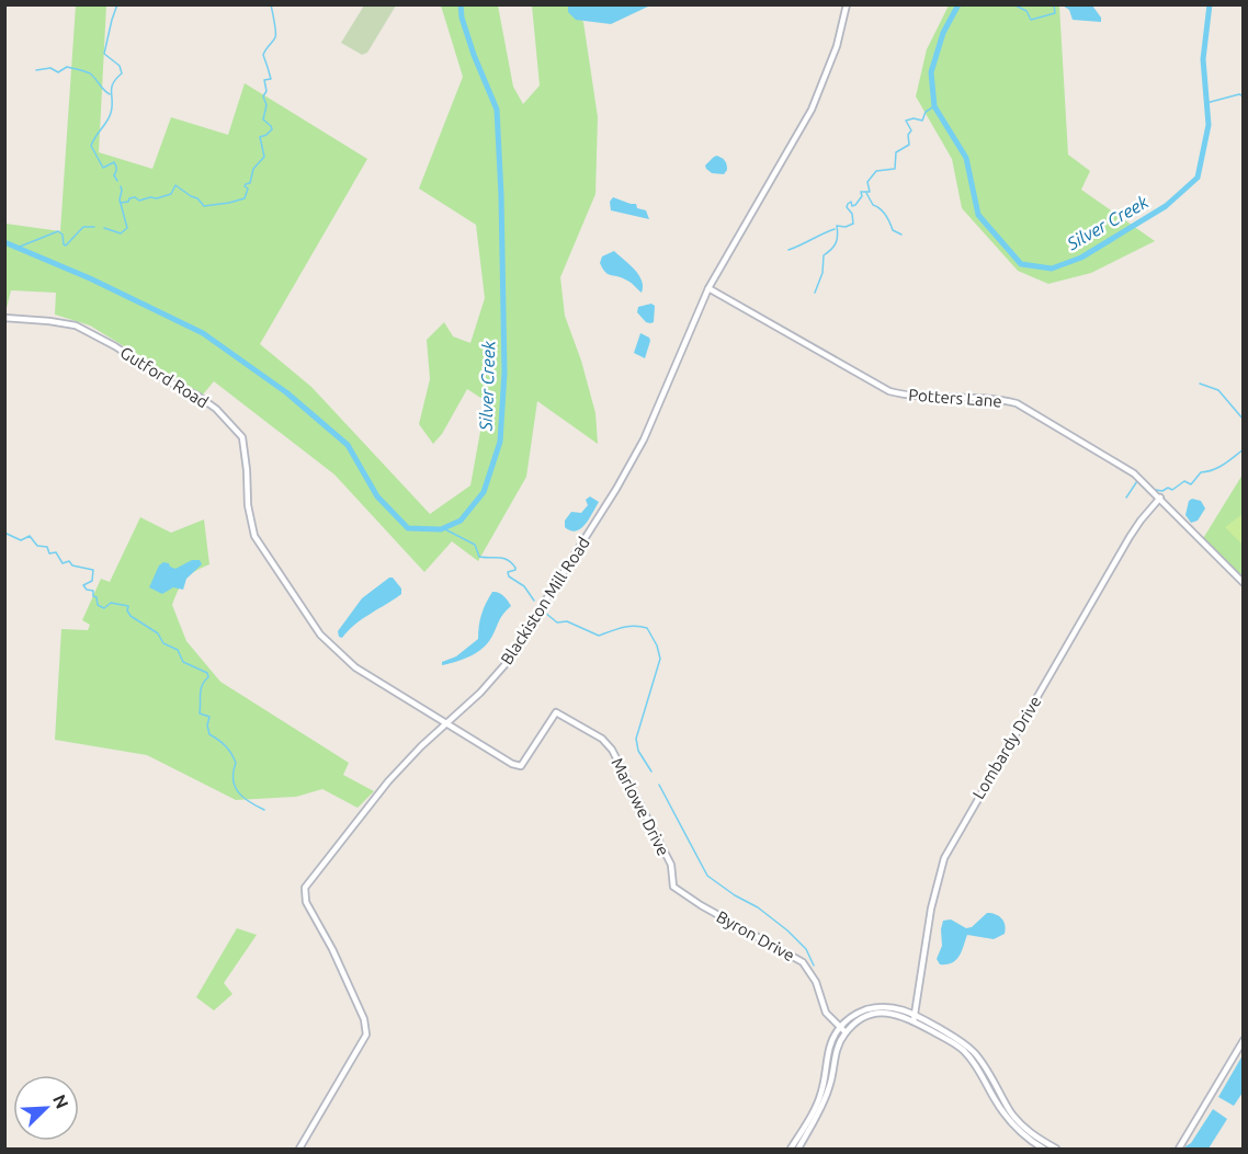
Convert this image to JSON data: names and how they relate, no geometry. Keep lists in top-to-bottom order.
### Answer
{
  "streets": {
    "main road": [
      "Gutford Road",
      "Potters Lane",
      "Blackiston Mill Road",
      "Lombardy Drive",
      "Marlowe Drive",
      "Byron Drive"
    ]
  },
  "crossings": [
    ["Gutford Road", "Blackiston Mill Road"],
    ["Gutford Road", "Marlowe Drive"],
    ["Potters Lane", "Blackiston Mill Road"],
    ["Potters Lane", "Lombardy Drive"],
    ["Blackiston Mill Road", "Marlowe Drive"],
    ["Marlowe Drive", "Byron Drive"]
  ],
  "water": ["Silver Creek"],
  "north": "top right"
}
